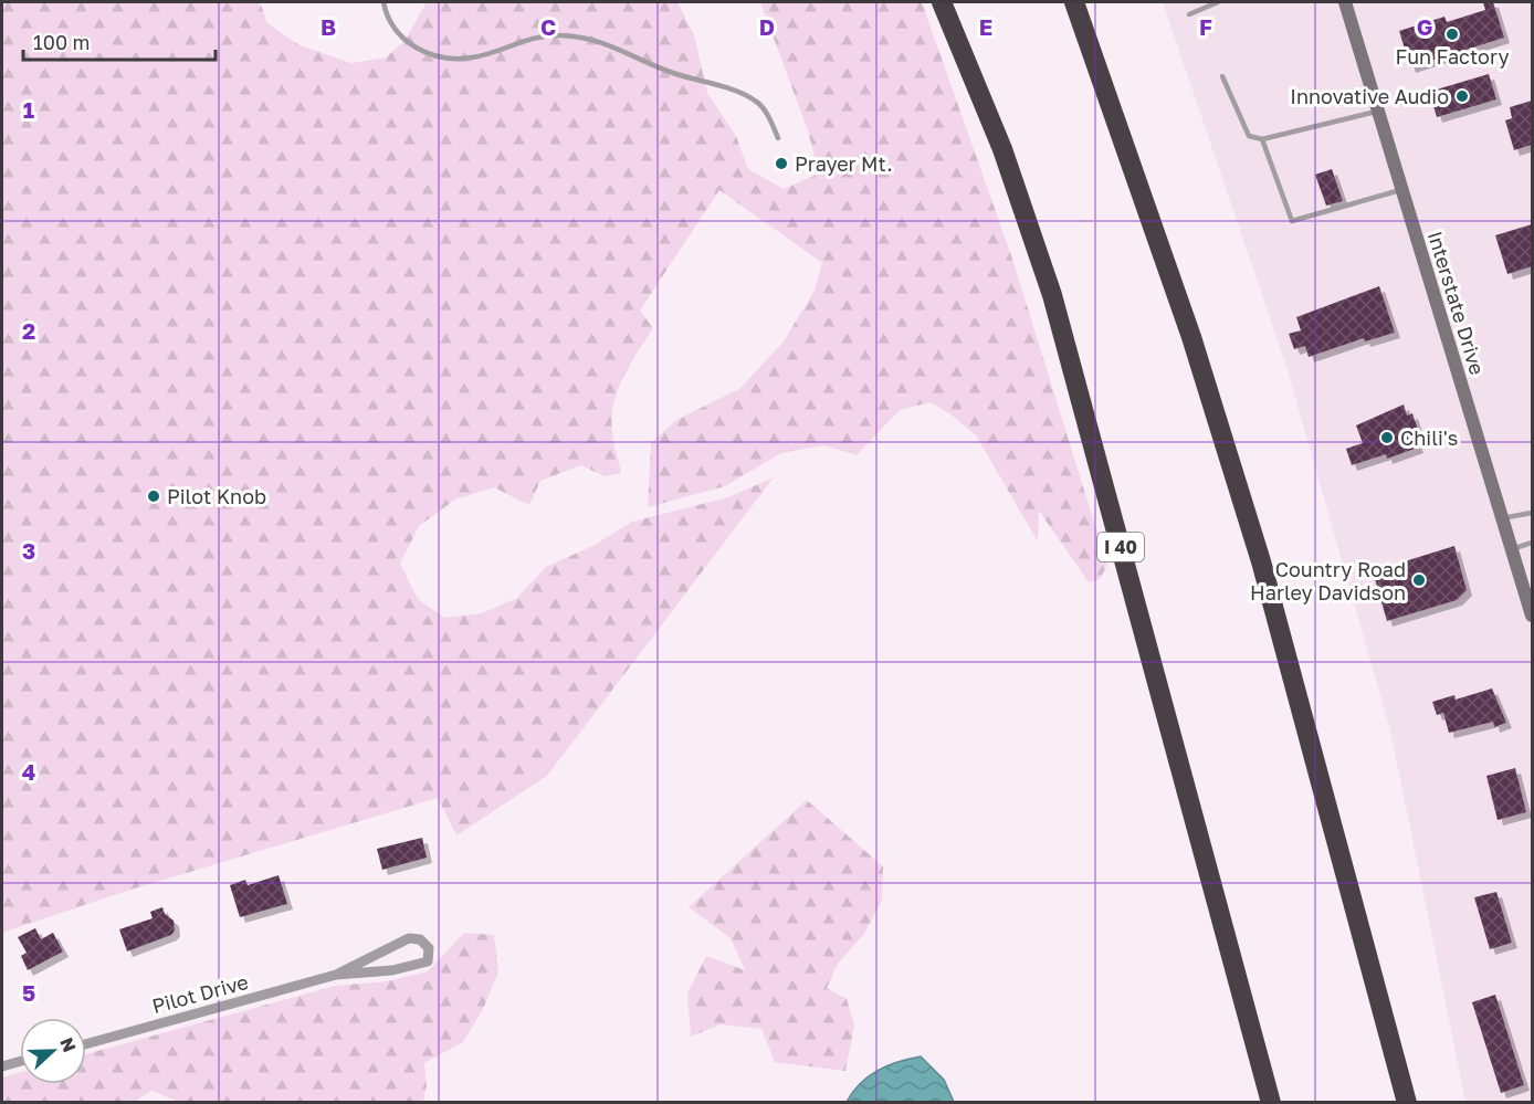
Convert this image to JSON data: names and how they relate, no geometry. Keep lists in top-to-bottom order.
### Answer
{
  "streets": {
    "highway": ["I 40"],
    "main road": ["Interstate Drive"],
    "street": ["Pilot Drive"]
  },
  "places": [
    "Fun Factory",
    "Innovative Audio",
    "Prayer Mt.",
    "Chili's",
    "Pilot Knob",
    "Country Road Harley Davidson"
  ],
  "scale_bar": "100 m",
  "north": "right",
  "grid": {
    "columns": [
      "B",
      "C",
      "D",
      "E",
      "F",
      "G"
    ],
    "rows": [
      "1",
      "2",
      "3",
      "4",
      "5"
    ]
  }
}
